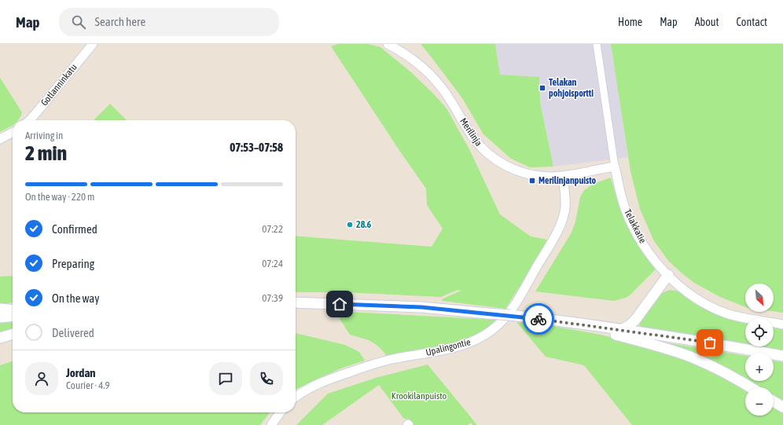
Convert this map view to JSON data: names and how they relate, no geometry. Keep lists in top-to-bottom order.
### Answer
{
  "streets": {
    "street": [
      "Gotlanninkatu",
      "Merilinja",
      "Telakkatie",
      "Upalingontie"
    ]
  },
  "crossings": [
    ["Merilinja", "Telakkatie"],
    ["Merilinja", "Upalingontie"]
  ],
  "parks": ["Krookilanpuisto"],
  "places": {
    "transit": ["Telakan pohjoisportti", "Merilinjanpuisto"],
    "other": ["28.6"]
  },
  "north": "bottom right",
  "page": {
    "header": "Map",
    "search": "Search here",
    "nav": [
      "Home",
      "Map",
      "About",
      "Contact"
    ],
    "heading": ["2 min", "Arriving in", "07:53–07:58"],
    "panel": ["Jordan", "Courier · 4.9"],
    "bar": "On the way · 220 m",
    "list": [
      ["Confirmed", "07:22"],
      ["Preparing", "07:24"],
      ["On the way", "07:39"],
      "Delivered"
    ],
    "map_buttons": ["+", "−"]
  }
}
